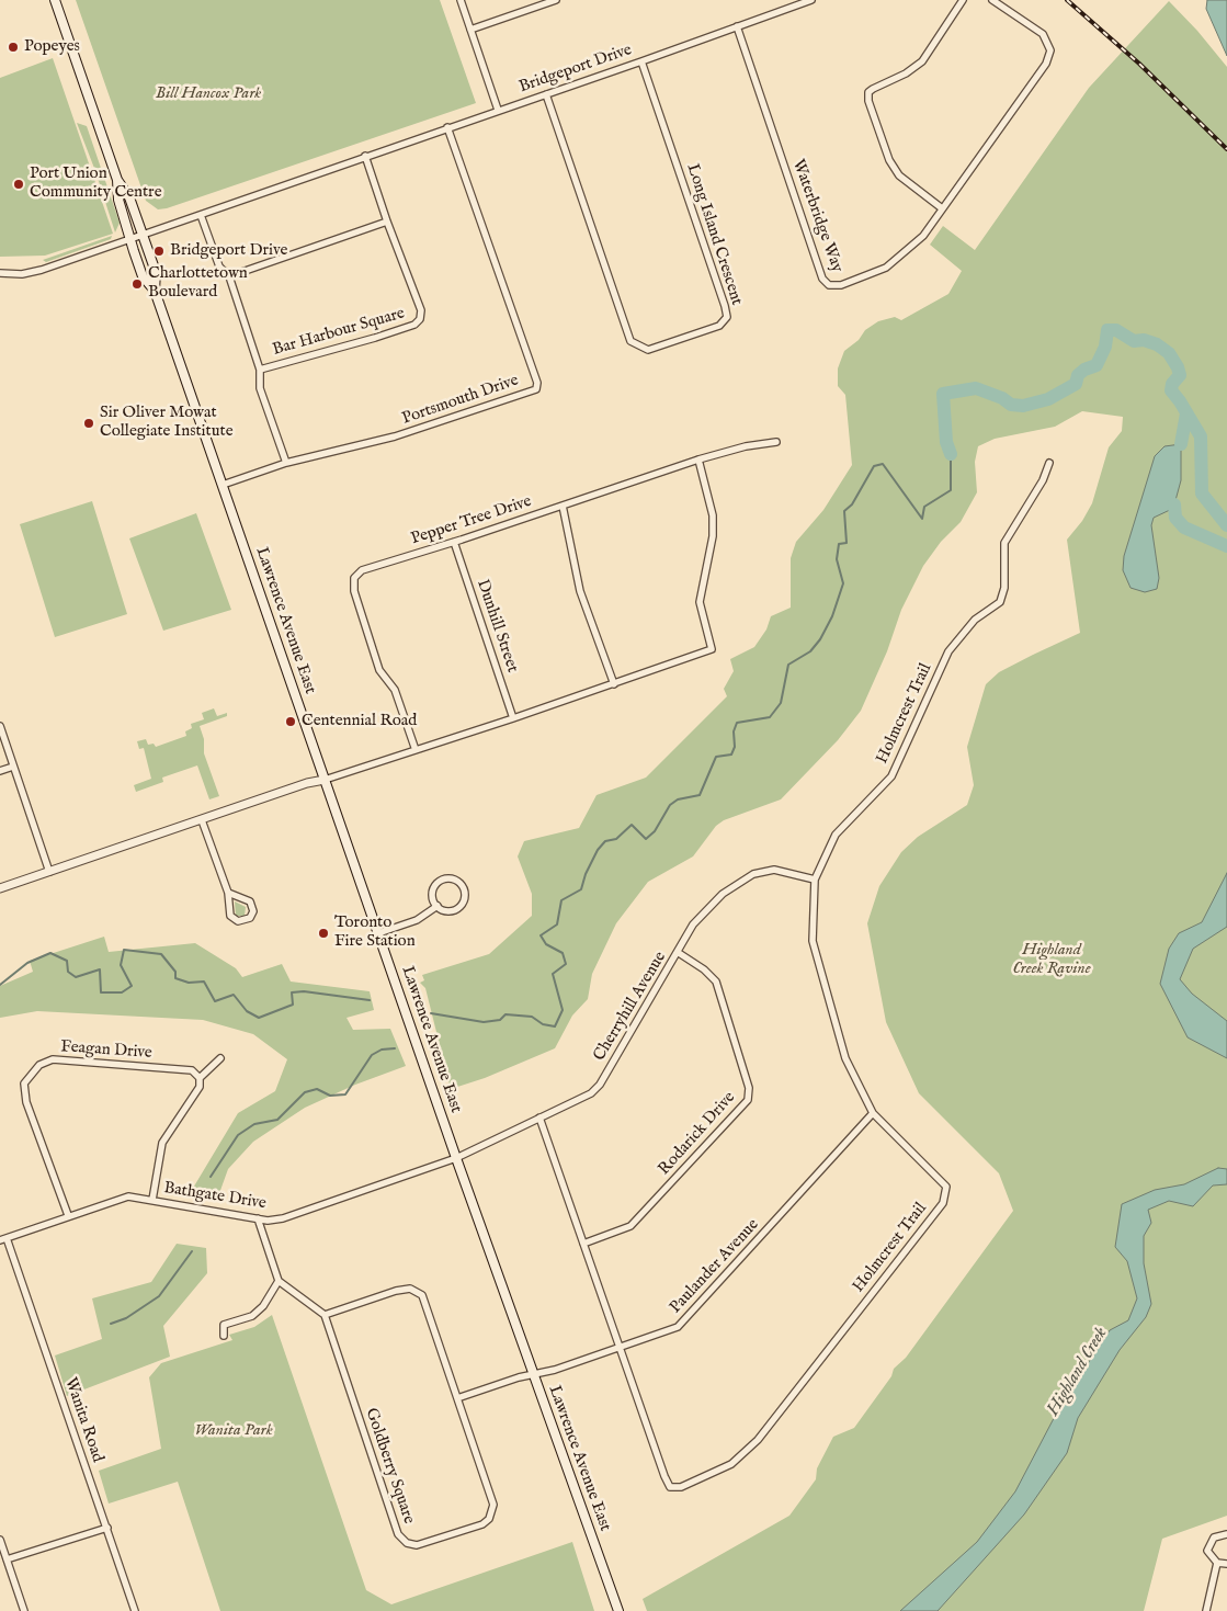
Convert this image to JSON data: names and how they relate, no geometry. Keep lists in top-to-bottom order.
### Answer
{
  "streets": {
    "main road": ["Lawrence Avenue East"],
    "street": [
      "Bridgeport Drive",
      "Waterbridge Way",
      "Long Island Crescent",
      "Bar Harbour Square",
      "Portsmouth Drive",
      "Pepper Tree Drive",
      "Dunhill Street",
      "Holmcrest Trail",
      "Cherryhill Avenue",
      "Feagan Drive",
      "Rodarick Drive",
      "Bathgate Drive",
      "Paulander Avenue",
      "Wanita Road",
      "Goldberry Square"
    ]
  },
  "crossings": [
    ["Bridgeport Drive", "Waterbridge Way"],
    ["Bridgeport Drive", "Long Island Crescent"],
    ["Bridgeport Drive", "Bar Harbour Square"],
    ["Bridgeport Drive", "Portsmouth Drive"],
    ["Bridgeport Drive", "Lawrence Avenue East"],
    ["Portsmouth Drive", "Lawrence Avenue East"],
    ["Pepper Tree Drive", "Dunhill Street"],
    ["Lawrence Avenue East", "Cherryhill Avenue"],
    ["Lawrence Avenue East", "Bathgate Drive"],
    ["Lawrence Avenue East", "Paulander Avenue"],
    ["Holmcrest Trail", "Cherryhill Avenue"],
    ["Holmcrest Trail", "Rodarick Drive"],
    ["Holmcrest Trail", "Paulander Avenue"],
    ["Cherryhill Avenue", "Rodarick Drive"],
    ["Cherryhill Avenue", "Bathgate Drive"],
    ["Feagan Drive", "Bathgate Drive"],
    ["Bathgate Drive", "Wanita Road"]
  ],
  "water": ["Highland Creek"],
  "parks": ["Bill Hancox Park", "Highland Creek Ravine", "Wanita Park"],
  "places": [
    "Popeyes",
    "Port Union Community Centre",
    "Bridgeport Drive",
    "Charlottetown Boulevard",
    "Sir Oliver Mowat Collegiate Institute",
    "Centennial Road",
    "Toronto Fire Station"
  ]
}
